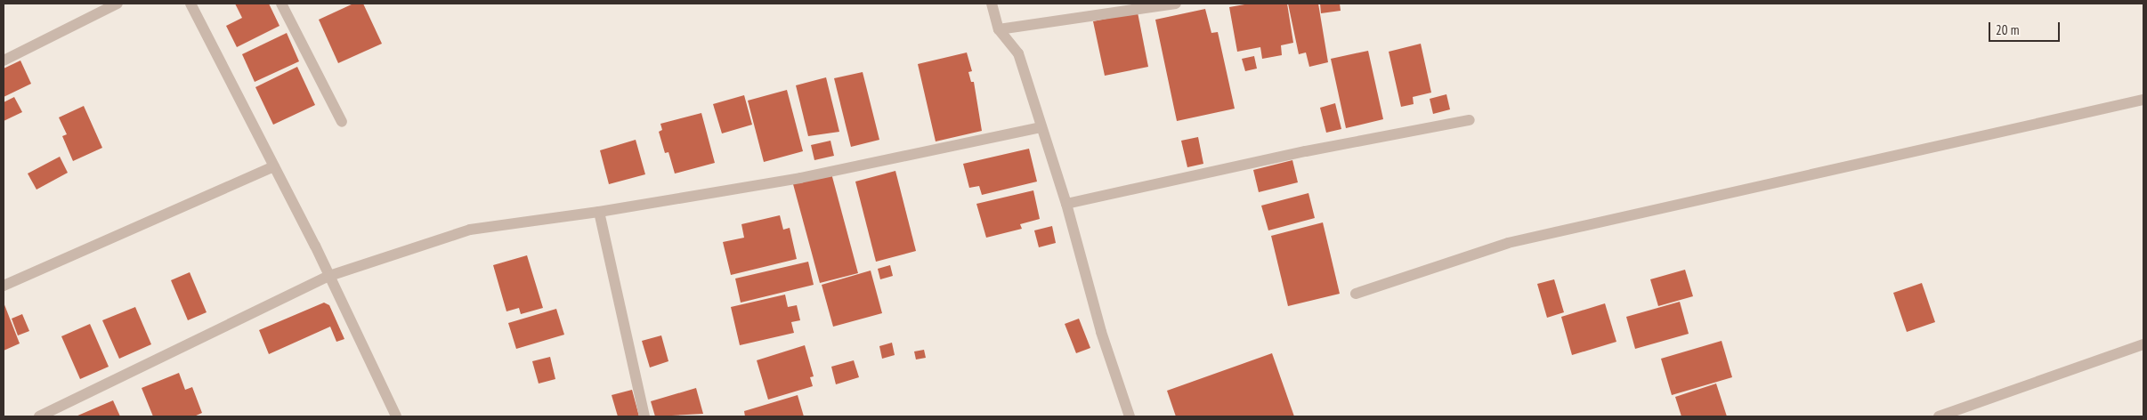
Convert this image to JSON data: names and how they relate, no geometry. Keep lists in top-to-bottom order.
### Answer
{
  "scale_bar": "20 m"
}
